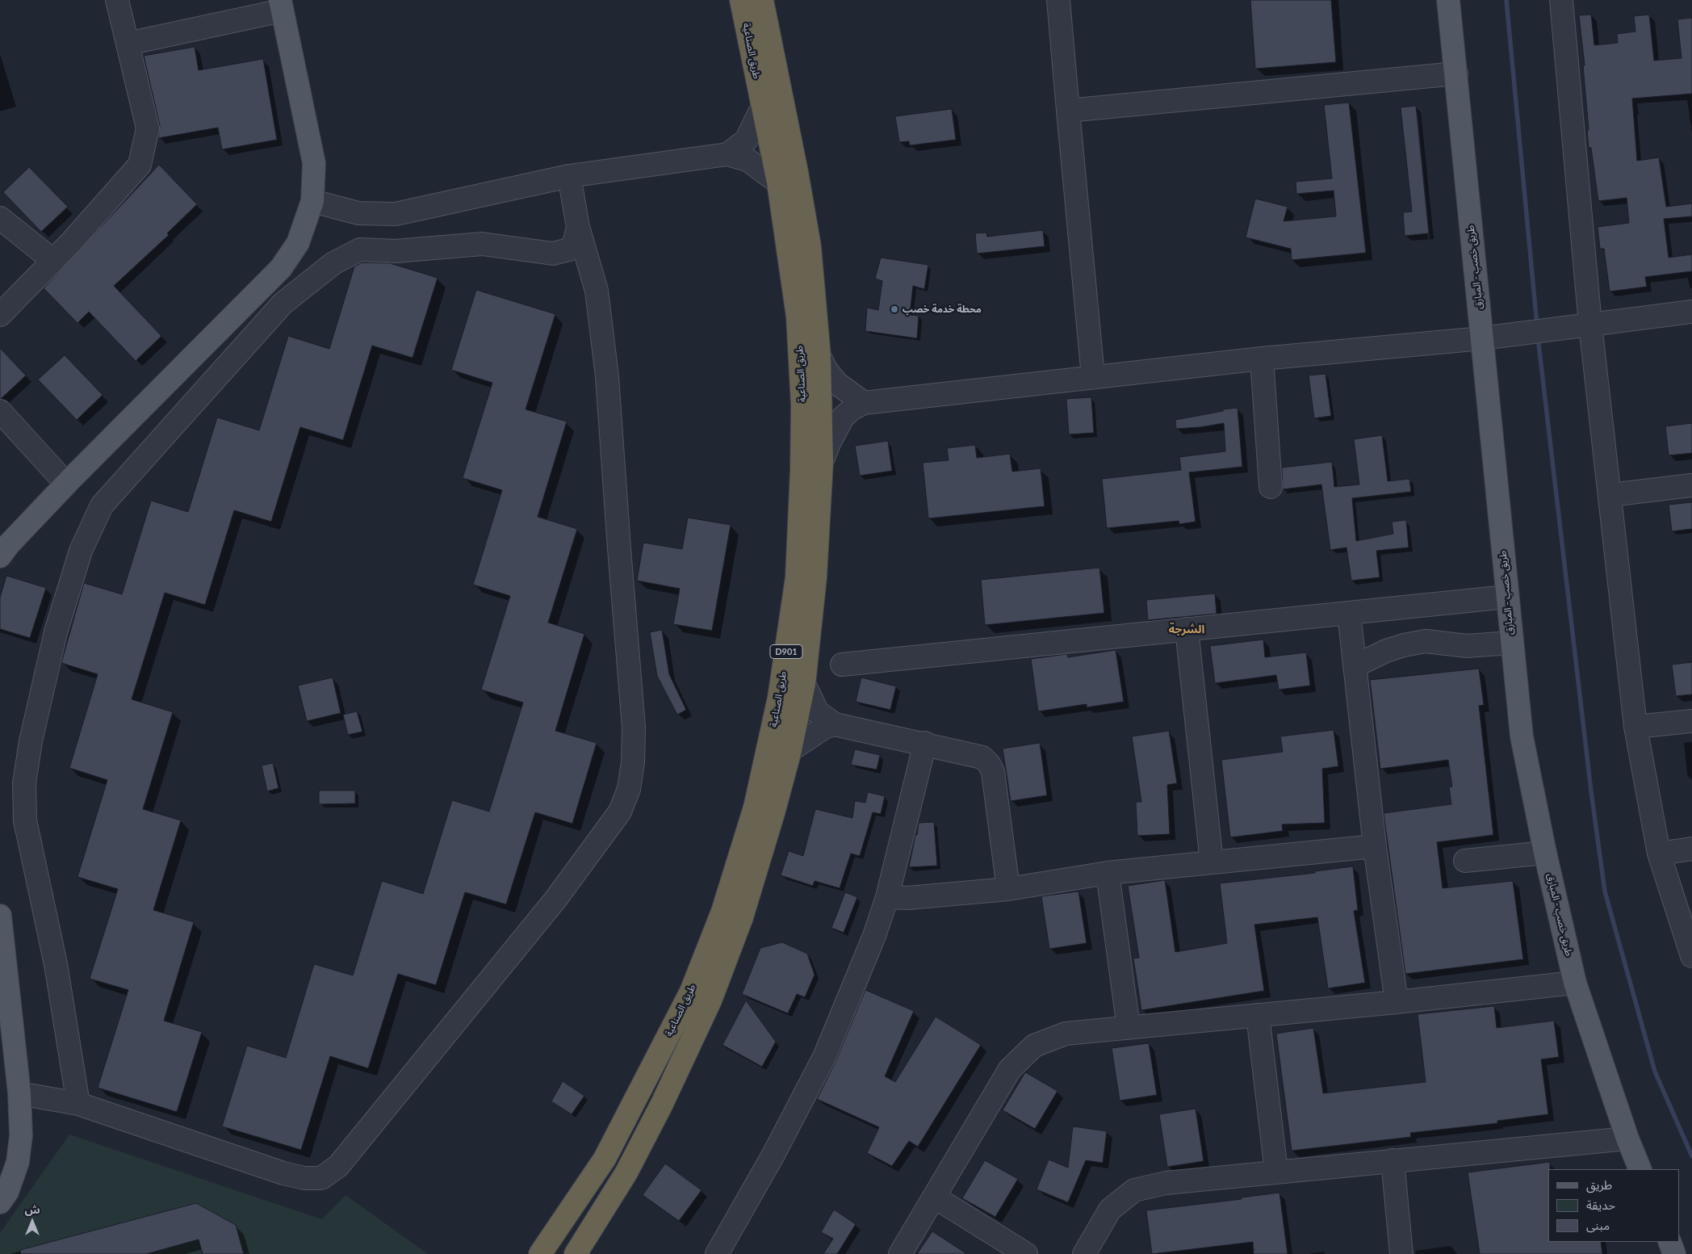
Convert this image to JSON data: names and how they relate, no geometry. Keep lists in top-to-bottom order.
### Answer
{
  "streets": {
    "highway": ["طريق الصناعية", "D901"],
    "main road": ["طريق خصب - المبارق"]
  },
  "districts": ["الشرجة"],
  "places": ["محطة خدمة خصب"],
  "legend": ["طريق", "حديقة", "مبنى"],
  "north": "top"
}
